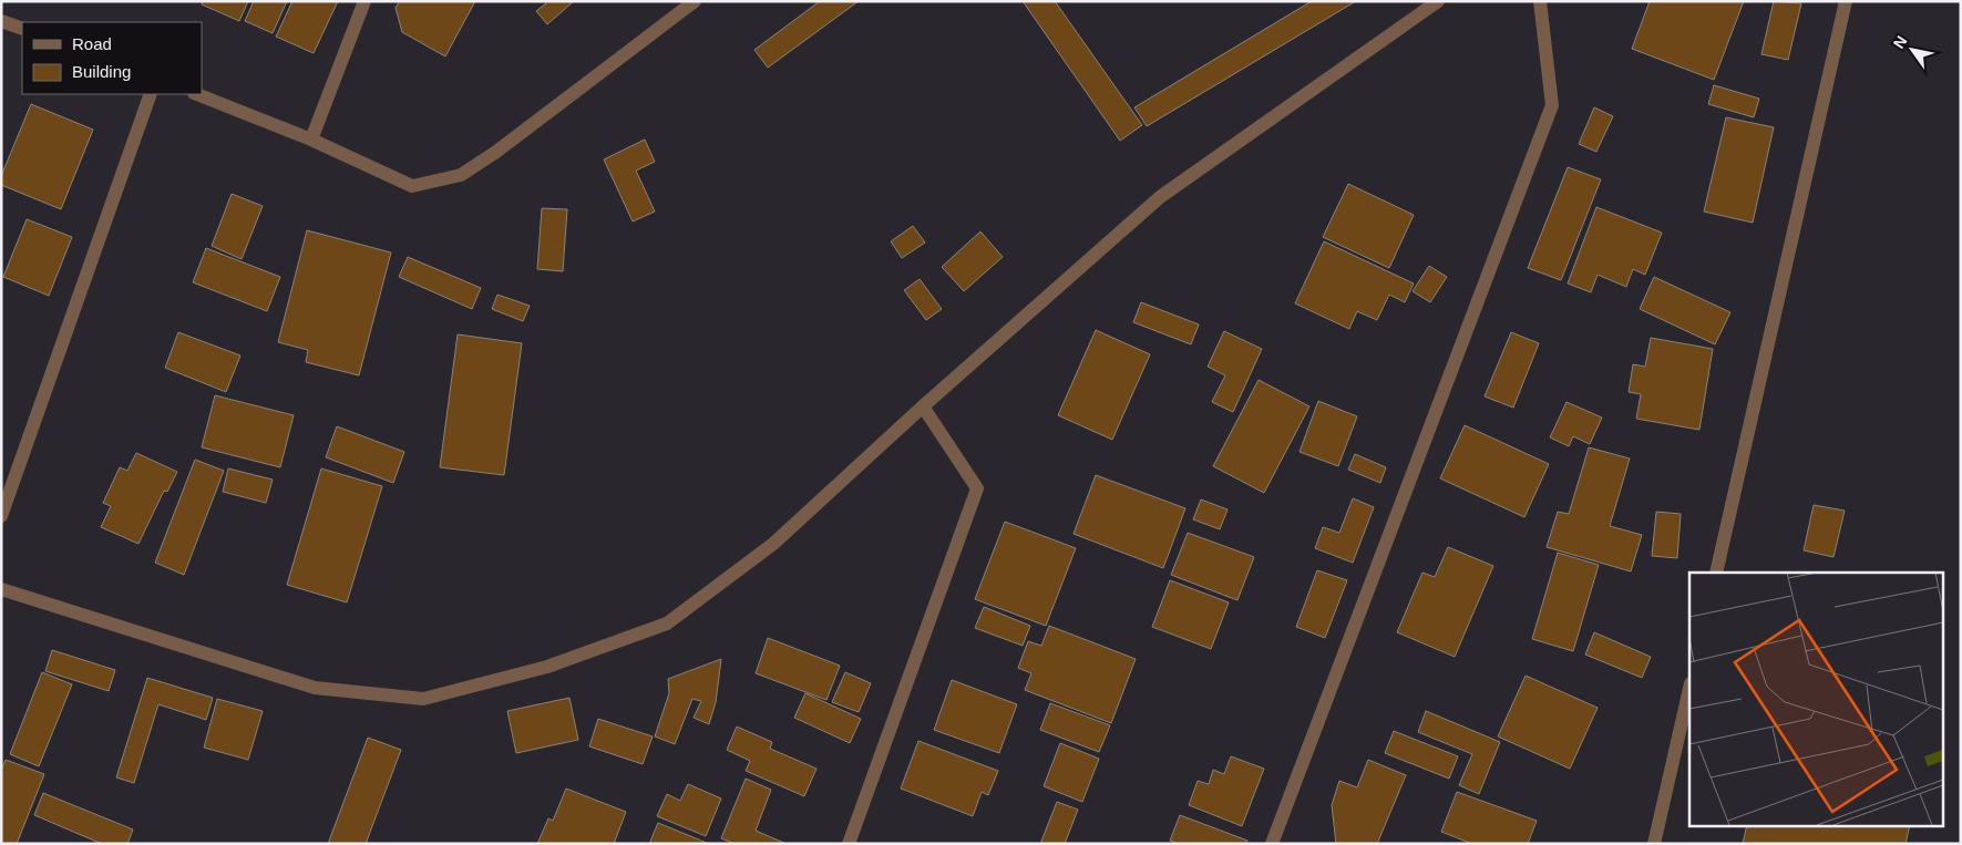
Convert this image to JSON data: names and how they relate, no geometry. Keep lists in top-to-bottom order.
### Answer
{
  "legend": ["Road", "Building"],
  "north": "top left"
}
